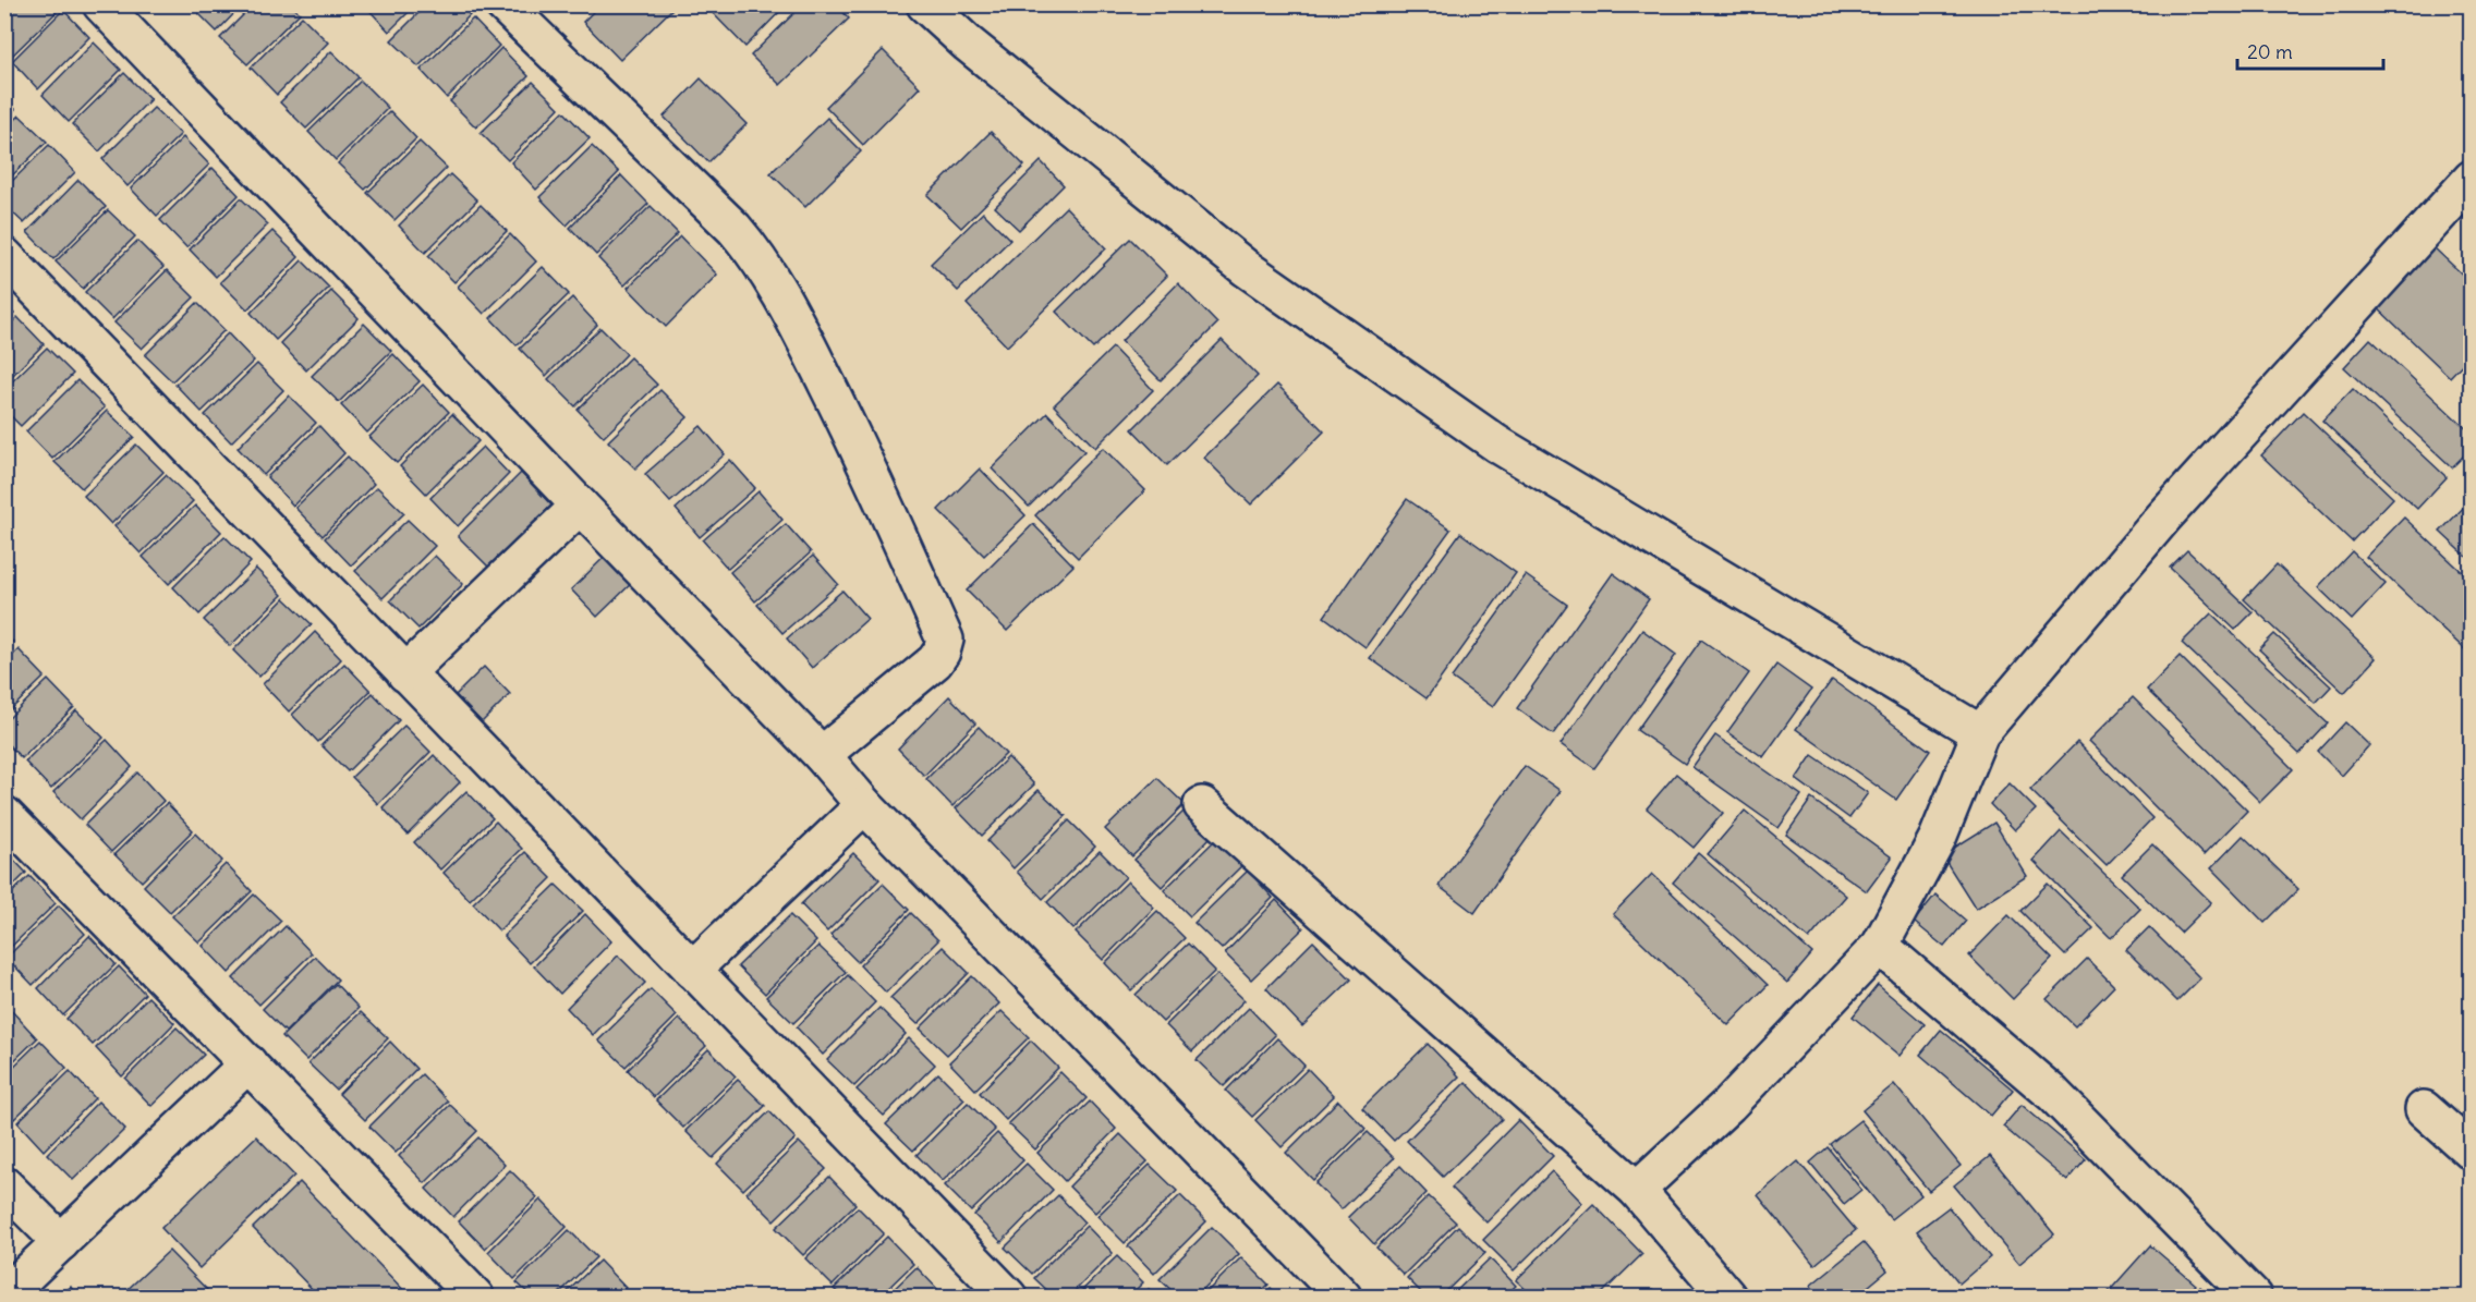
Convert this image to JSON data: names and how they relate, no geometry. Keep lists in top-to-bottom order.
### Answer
{
  "scale_bar": "20 m"
}
